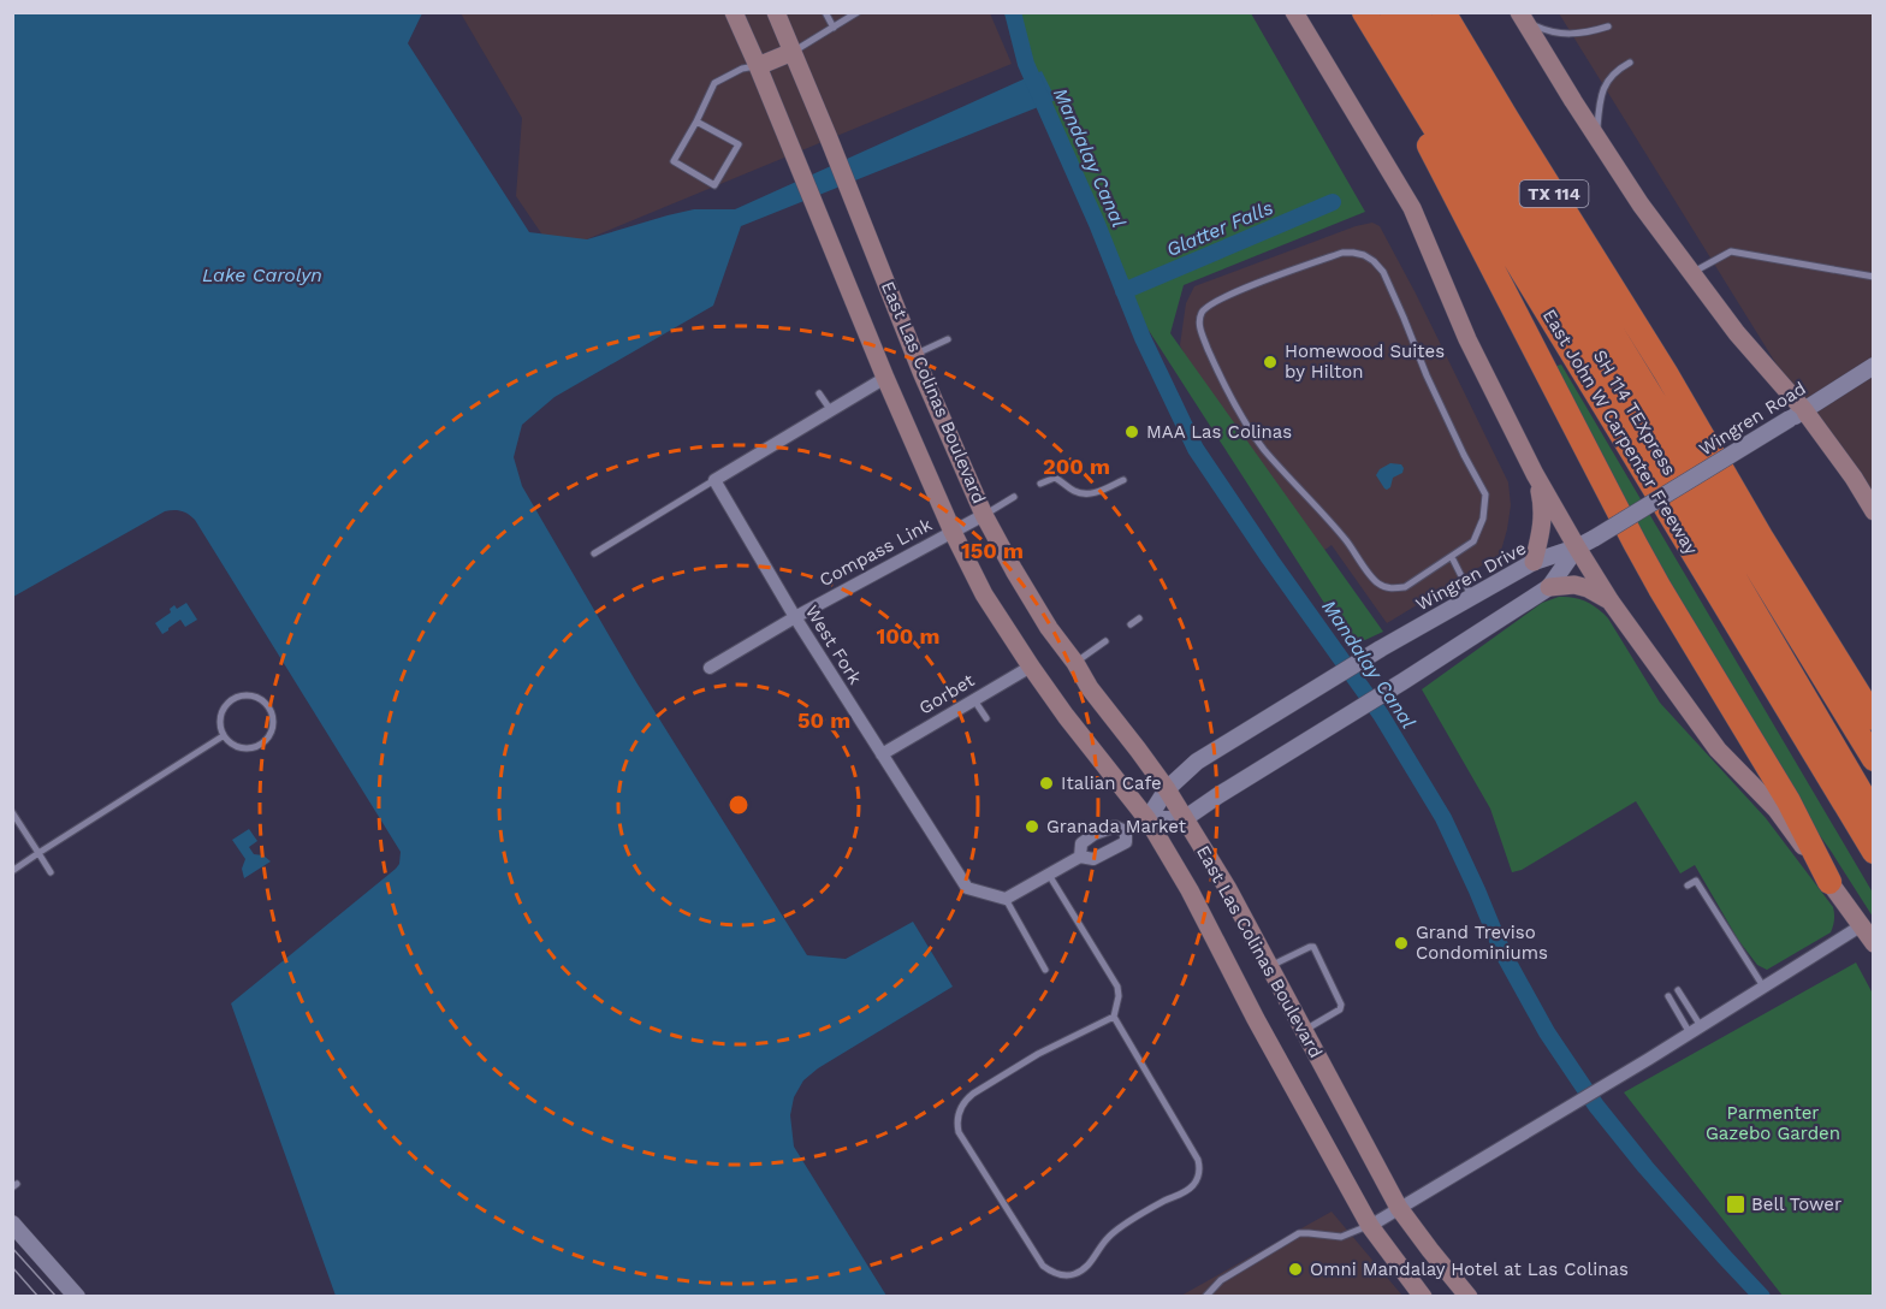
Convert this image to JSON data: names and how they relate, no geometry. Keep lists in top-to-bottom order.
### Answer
{
  "streets": {
    "highway": ["TX 114", "SH 114 TEXpress", "East John W Carpenter Freeway"],
    "main road": ["East Las Colinas Boulevard"],
    "street": [
      "Wingren Road",
      "Compass Link",
      "Wingren Drive",
      "West Fork",
      "Gorbet"
    ]
  },
  "crossings": [
    ["East Las Colinas Boulevard", "Compass Link"],
    ["East Las Colinas Boulevard", "Wingren Drive"],
    ["East Las Colinas Boulevard", "Gorbet"],
    ["Wingren Road", "Wingren Drive"],
    ["Compass Link", "West Fork"],
    ["West Fork", "Gorbet"]
  ],
  "water": ["Mandalay Canal", "Glatter Falls", "Lake Carolyn"],
  "parks": ["Parmenter Gazebo Garden"],
  "places": {
    "other": [
      "Homewood Suites by Hilton",
      "MAA Las Colinas",
      "Italian Cafe",
      "Granada Market",
      "Grand Treviso Condominiums",
      "Omni Mandalay Hotel at Las Colinas"
    ],
    "transit": ["Bell Tower"]
  },
  "rings": [
    "200 m",
    "150 m",
    "100 m",
    "50 m"
  ]
}
